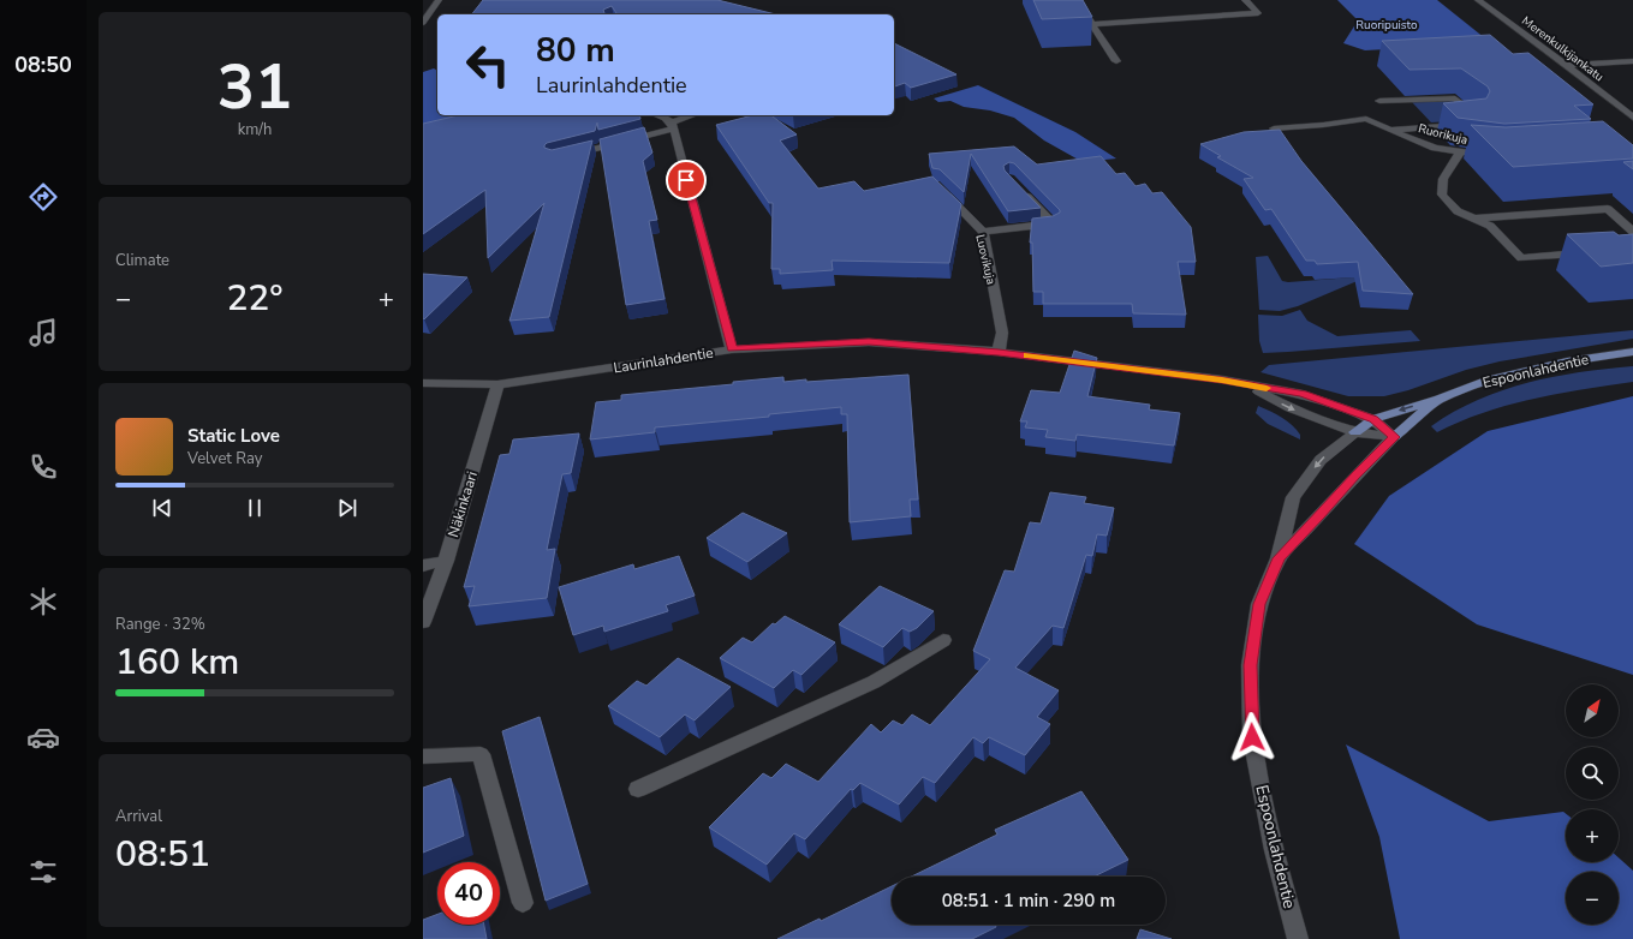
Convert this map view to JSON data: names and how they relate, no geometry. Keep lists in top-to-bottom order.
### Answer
{
  "streets": {
    "main road": ["Espoonlahdentie"],
    "street": [
      "Merenkulkijankatu",
      "Ruorikuja",
      "Luovikuja",
      "Laurinlahdentie",
      "Näkinkaari"
    ]
  },
  "crossings": [
    ["Luovikuja", "Laurinlahdentie"],
    ["Laurinlahdentie", "Espoonlahdentie"],
    ["Laurinlahdentie", "Näkinkaari"]
  ],
  "parks": ["Ruoripuisto"],
  "north": "top right",
  "page": {
    "tabs": "08:50",
    "tile": [
      ["31", "km/h"],
      "Climate",
      ["Range · 32%", "160 km"],
      ["Arrival", "08:51"]
    ],
    "turn": ["80 m", "Laurinlahdentie"],
    "heat": ["−", "22°", "+"],
    "song": ["Static Love", "Velvet Ray"],
    "map_buttons": ["+", "−"],
    "limit": "40",
    "trip": "08:51 · 1 min · 290 m"
  }
}
